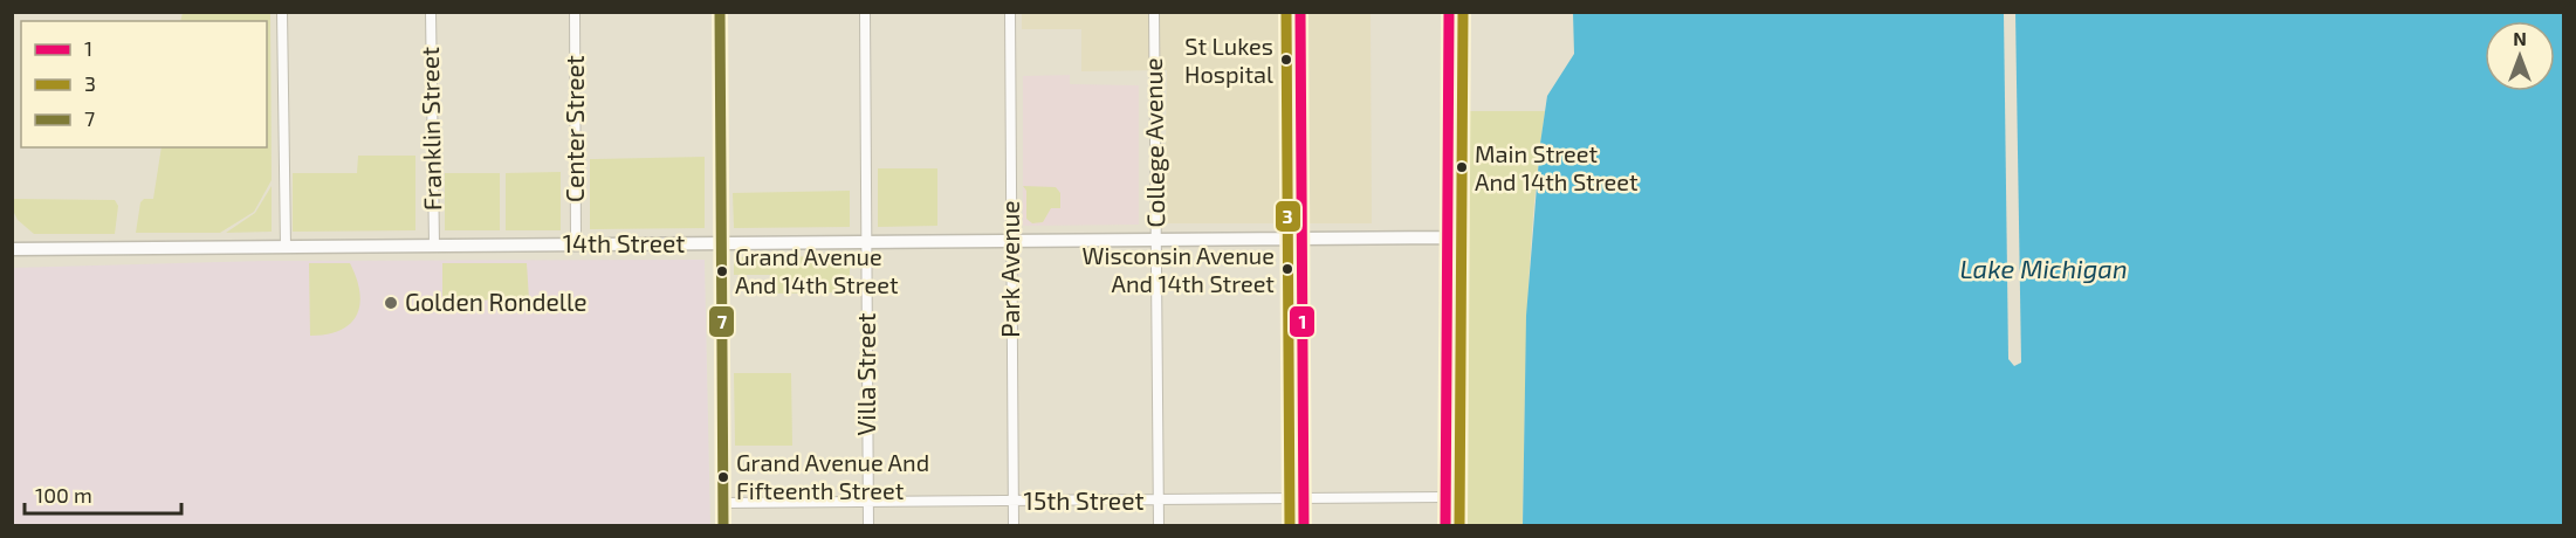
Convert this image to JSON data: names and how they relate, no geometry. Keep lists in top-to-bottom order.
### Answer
{
  "streets": {
    "main road": ["14th Street"],
    "street": [
      "Franklin Street",
      "Center Street",
      "College Avenue",
      "Park Avenue",
      "Villa Street",
      "15th Street"
    ]
  },
  "crossings": [
    ["Franklin Street", "14th Street"],
    ["Center Street", "14th Street"],
    ["College Avenue", "14th Street"],
    ["College Avenue", "15th Street"],
    ["14th Street", "Park Avenue"],
    ["14th Street", "Villa Street"],
    ["Park Avenue", "15th Street"],
    ["Villa Street", "15th Street"]
  ],
  "water": ["Lake Michigan"],
  "places": [
    "St Lukes Hospital",
    "Main Street And 14th Street",
    "Wisconsin Avenue And 14th Street",
    "Grand Avenue And 14th Street",
    "Golden Rondelle",
    "Grand Avenue And Fifteenth Street"
  ],
  "lines": ["transit line 1", "transit line 3", "transit line 7"],
  "legend": ["1", "3", "7"],
  "scale_bar": "100 m",
  "north": "top"
}
